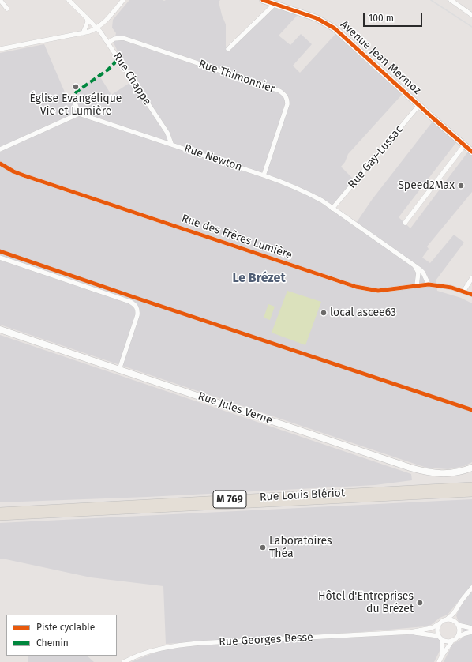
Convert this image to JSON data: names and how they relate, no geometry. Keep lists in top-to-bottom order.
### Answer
{
  "streets": {
    "main road": [
      "Avenue Jean Mermoz",
      "Rue Jules Verne",
      "Rue Louis Blériot",
      "M 769"
    ],
    "street": [
      "Rue Thimonnier",
      "Rue Chappe",
      "Rue Gay-Lussac",
      "Rue Newton",
      "Rue des Frères Lumière",
      "Rue Georges Besse"
    ]
  },
  "crossings": [
    ["Avenue Jean Mermoz", "Rue Gay-Lussac"],
    ["Rue Thimonnier", "Rue Chappe"],
    ["Rue Thimonnier", "Rue Newton"],
    ["Rue Chappe", "Rue Newton"],
    ["Rue Gay-Lussac", "Rue Newton"],
    ["Rue Newton", "Rue des Frères Lumière"]
  ],
  "districts": ["Le Brézet"],
  "places": [
    "Église Evangélique Vie et Lumière",
    "Speed2Max",
    "local ascee63",
    "Laboratoires Théa",
    "Hôtel d'Entreprises du Brézet"
  ],
  "legend": ["Piste cyclable", "Chemin"],
  "scale_bar": "100 m"
}
